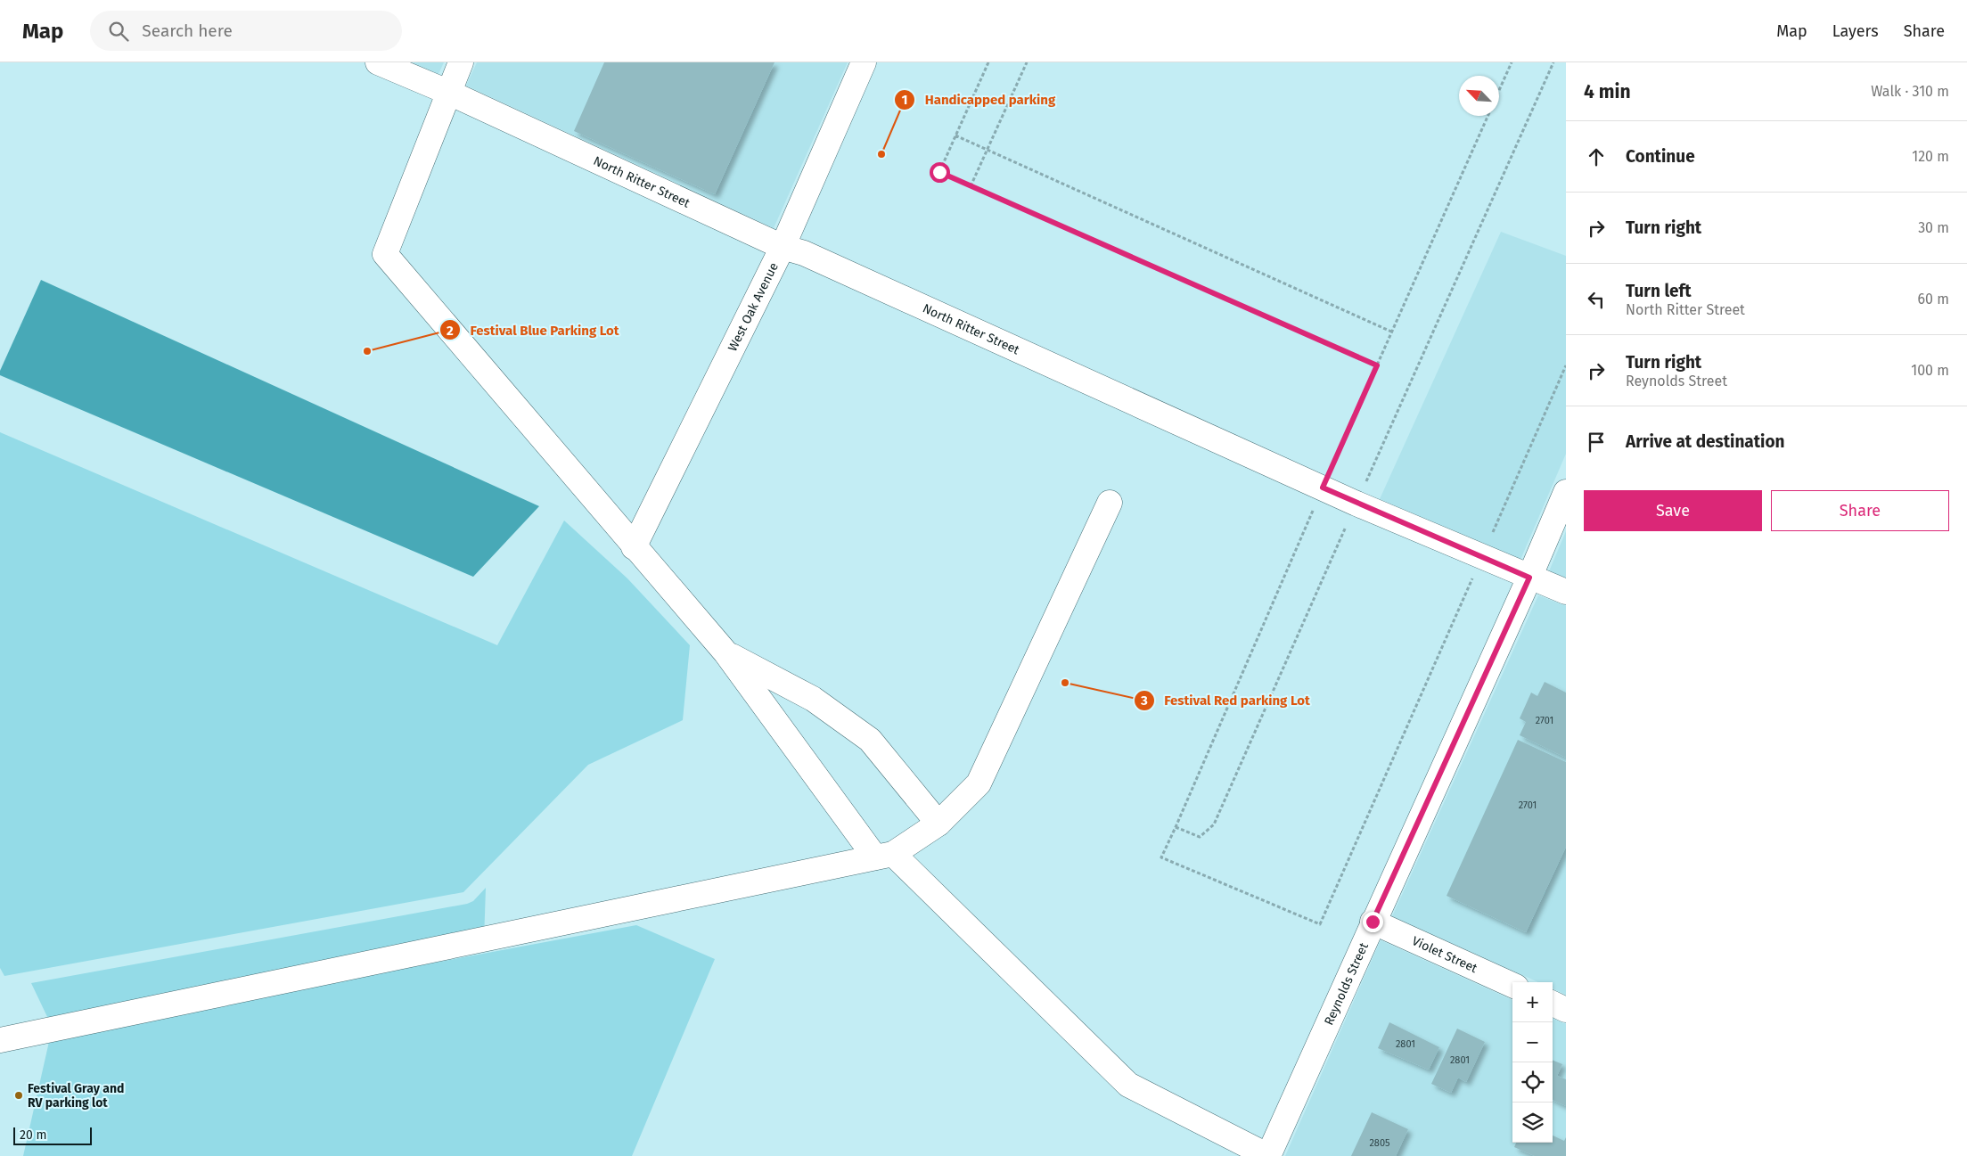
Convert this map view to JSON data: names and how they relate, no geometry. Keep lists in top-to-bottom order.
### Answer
{
  "streets": {
    "street": [
      "North Ritter Street",
      "West Oak Avenue",
      "Violet Street",
      "Reynolds Street"
    ]
  },
  "crossings": [
    ["North Ritter Street", "West Oak Avenue"],
    ["North Ritter Street", "Reynolds Street"],
    ["Violet Street", "Reynolds Street"]
  ],
  "places": [
    "Handicapped parking",
    "Festival Blue Parking Lot",
    "Festival Red parking Lot",
    "Festival Gray and RV parking lot"
  ],
  "house_numbers": [
    "2701",
    "2701",
    "2801",
    "2801",
    "2805"
  ],
  "scale_bar": "20 m",
  "north": "top left",
  "page": {
    "header": "Map",
    "search": "Search here",
    "nav": ["Map", "Layers", "Share"],
    "heading": ["4 min", "Walk · 310 m"],
    "list": [
      ["Continue", "120 m"],
      ["Turn right", "30 m"],
      ["Turn left", "North Ritter Street", "60 m"],
      ["Turn right", "Reynolds Street", "100 m"],
      "Arrive at destination"
    ],
    "buttons": ["Save", "Share"],
    "map_buttons": ["+", "−"],
    "scale": "20 m"
  }
}
